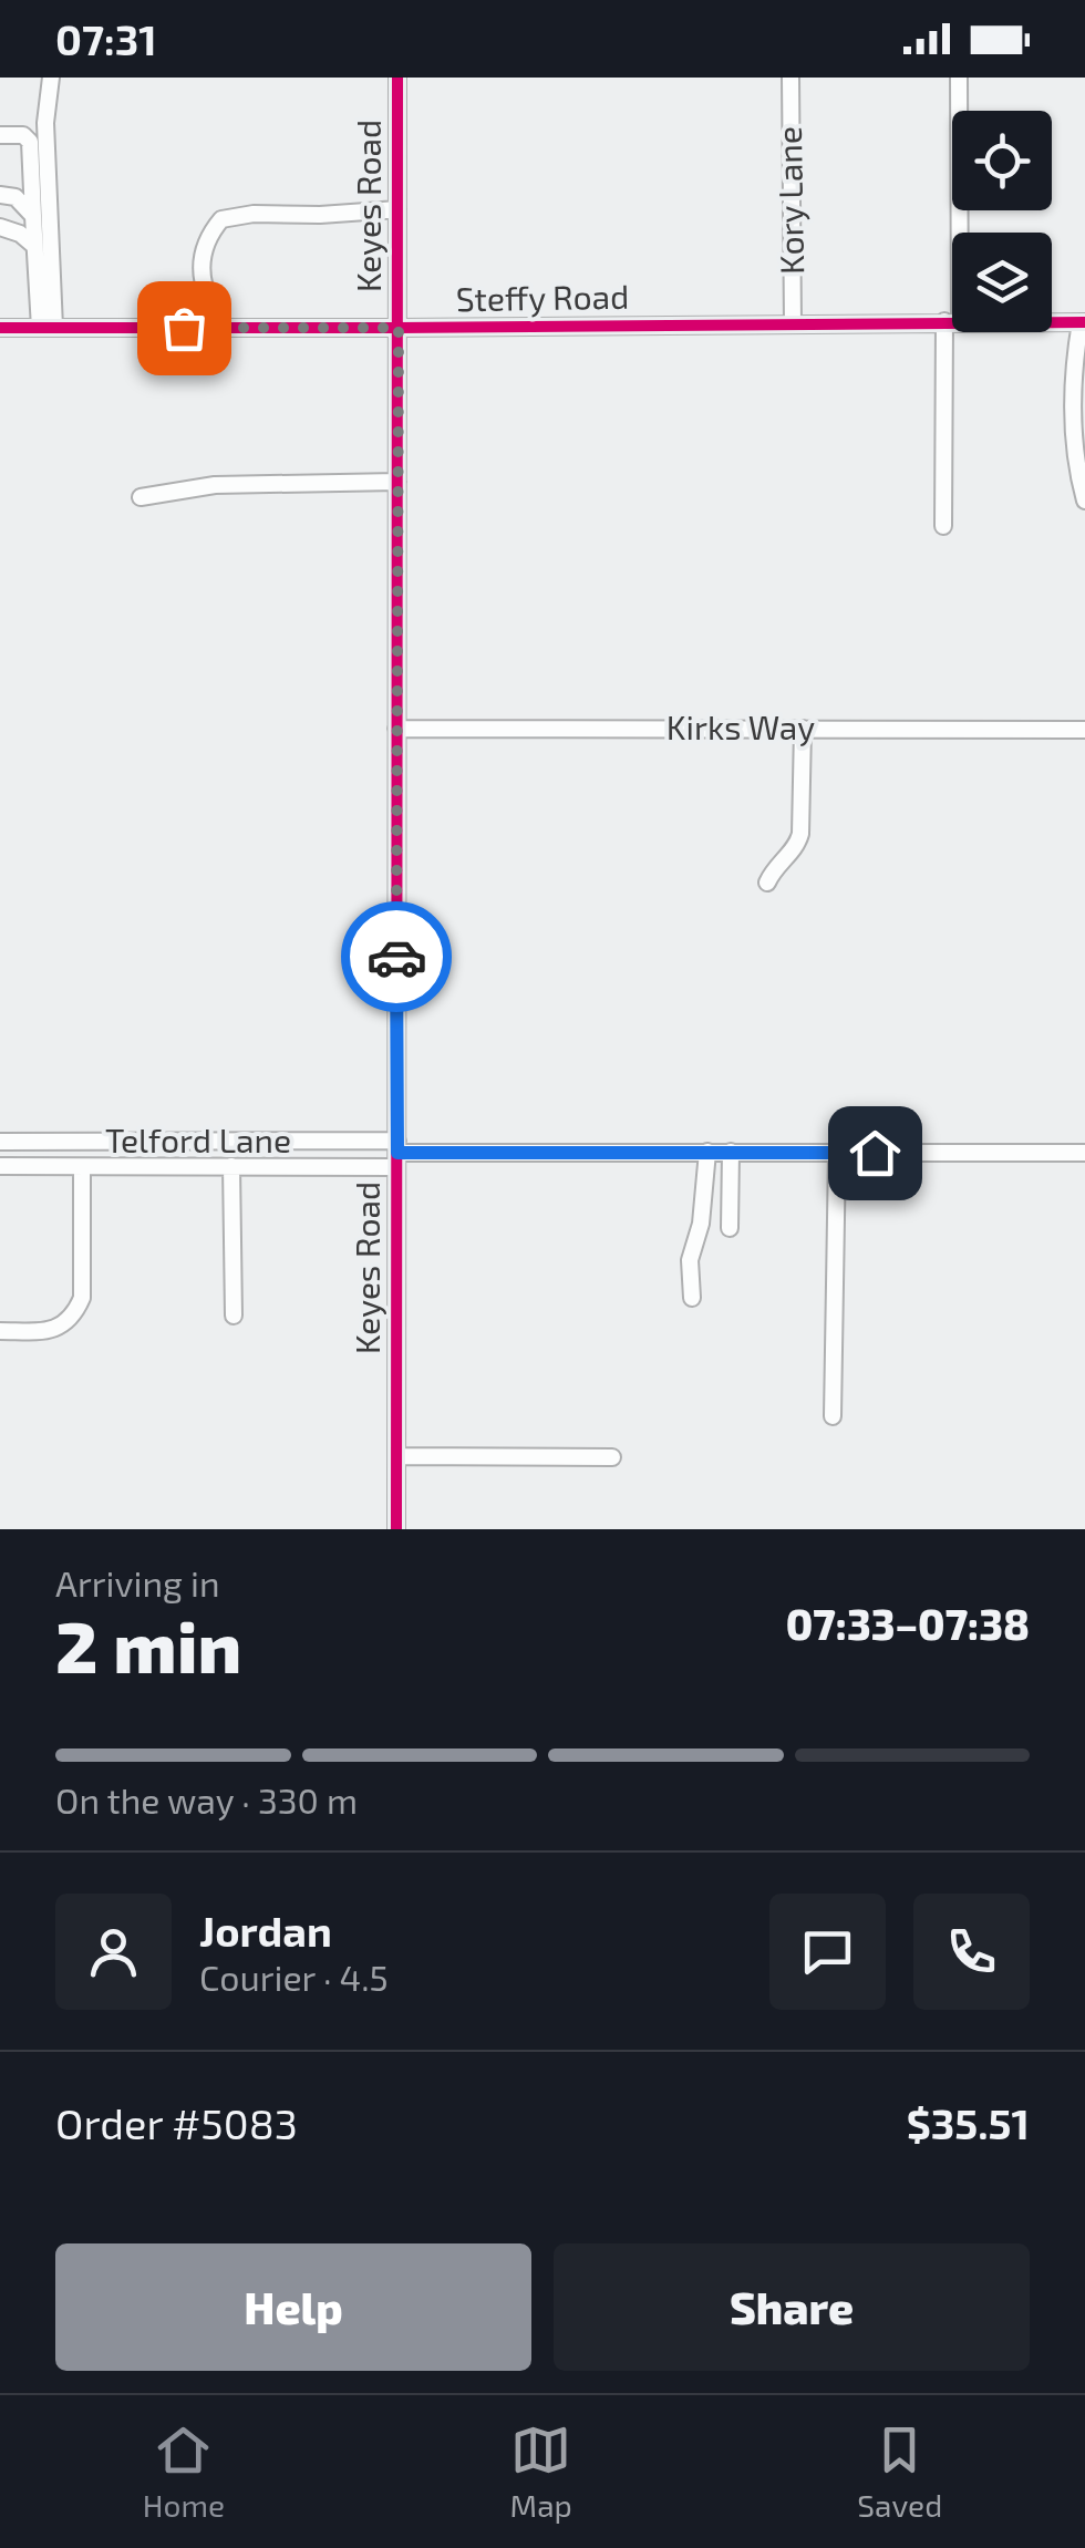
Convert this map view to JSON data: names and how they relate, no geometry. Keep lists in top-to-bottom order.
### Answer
{
  "streets": {
    "street": [
      "Kory Lane",
      "Keyes Road",
      "Steffy Road",
      "Kirks Way",
      "Telford Lane"
    ]
  },
  "crossings": [
    ["Kory Lane", "Steffy Road"],
    ["Keyes Road", "Steffy Road"],
    ["Keyes Road", "Kirks Way"],
    ["Keyes Road", "Telford Lane"]
  ],
  "page": {
    "status": "07:31",
    "heading": ["2 min", "Arriving in", "07:33–07:38"],
    "panel": [
      "Jordan",
      "Courier · 4.5",
      "Order #5083",
      "$35.51"
    ],
    "bar": "On the way · 330 m",
    "buttons": ["Help", "Share"],
    "tabs": ["Home", "Map", "Saved"]
  }
}
